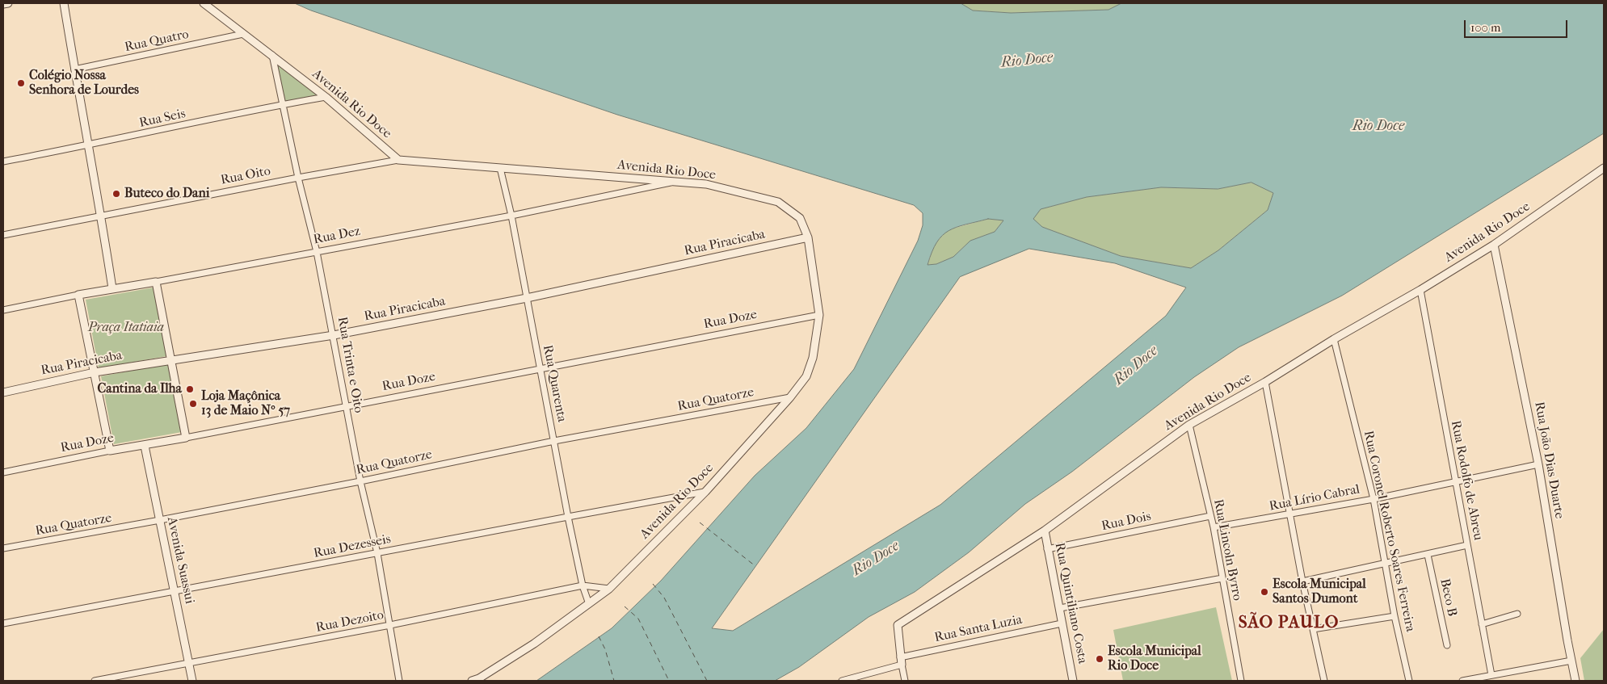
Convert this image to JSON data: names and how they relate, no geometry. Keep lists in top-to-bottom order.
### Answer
{
  "streets": {
    "street": [
      "Rua Quatro",
      "Avenida Rio Doce",
      "Rua Seis",
      "Rua Oito",
      "Rua Dez",
      "Rua Piracicaba",
      "Rua Doze",
      "Rua Trinta e Oito",
      "Rua Quarenta",
      "Rua Quatorze",
      "Rua João Dias Duarte",
      "Rua Rodolfo de Abreu",
      "Rua Lírio Cabral",
      "Rua Dois",
      "Rua Coronel Roberto Soares Ferreira",
      "Rua Dezesseis",
      "Rua Lincoln Byrro",
      "Avenida Suassui",
      "Beco B",
      "Rua Quintiliano Costa",
      "Rua Dezoito",
      "Rua Santa Luzia"
    ]
  },
  "crossings": [
    ["Rua Quatro", "Avenida Rio Doce"],
    ["Avenida Rio Doce", "Rua Seis"],
    ["Avenida Rio Doce", "Rua Oito"],
    ["Avenida Rio Doce", "Rua Dez"],
    ["Avenida Rio Doce", "Rua Piracicaba"],
    ["Avenida Rio Doce", "Rua Doze"],
    ["Avenida Rio Doce", "Rua Trinta e Oito"],
    ["Avenida Rio Doce", "Rua Quarenta"],
    ["Avenida Rio Doce", "Rua Quatorze"],
    ["Avenida Rio Doce", "Rua João Dias Duarte"],
    ["Avenida Rio Doce", "Rua Rodolfo de Abreu"],
    ["Avenida Rio Doce", "Rua Coronel Roberto Soares Ferreira"],
    ["Avenida Rio Doce", "Rua Dezesseis"],
    ["Avenida Rio Doce", "Rua Lincoln Byrro"],
    ["Avenida Rio Doce", "Rua Quintiliano Costa"],
    ["Avenida Rio Doce", "Rua Dezoito"],
    ["Avenida Rio Doce", "Rua Santa Luzia"],
    ["Rua Seis", "Rua Trinta e Oito"],
    ["Rua Oito", "Rua Trinta e Oito"],
    ["Rua Dez", "Rua Trinta e Oito"],
    ["Rua Dez", "Rua Quarenta"],
    ["Rua Piracicaba", "Rua Trinta e Oito"],
    ["Rua Piracicaba", "Rua Quarenta"],
    ["Rua Doze", "Rua Trinta e Oito"],
    ["Rua Doze", "Rua Quarenta"],
    ["Rua Doze", "Avenida Suassui"],
    ["Rua Trinta e Oito", "Rua Quatorze"],
    ["Rua Trinta e Oito", "Rua Dezesseis"],
    ["Rua Trinta e Oito", "Rua Dezoito"],
    ["Rua Quarenta", "Rua Quatorze"],
    ["Rua Quarenta", "Rua Dezesseis"],
    ["Rua Quarenta", "Rua Dezoito"],
    ["Rua Quatorze", "Avenida Suassui"],
    ["Rua João Dias Duarte", "Rua Lírio Cabral"],
    ["Rua Rodolfo de Abreu", "Rua Lírio Cabral"],
    ["Rua Lírio Cabral", "Rua Coronel Roberto Soares Ferreira"],
    ["Rua Lírio Cabral", "Rua Lincoln Byrro"],
    ["Rua Dois", "Rua Lincoln Byrro"],
    ["Rua Dois", "Rua Quintiliano Costa"],
    ["Rua Dezesseis", "Avenida Suassui"],
    ["Avenida Suassui", "Rua Dezoito"],
    ["Rua Quintiliano Costa", "Rua Santa Luzia"]
  ],
  "districts": ["SÃO PAULO"],
  "water": ["Rio Doce"],
  "parks": ["Praça Itatiaia"],
  "places": [
    "Colégio Nossa Senhora de Lourdes",
    "Buteco do Dani",
    "Cantina da Ilha",
    "Loja Maçônica 13 de Maio Nº 57",
    "Escola Municipal Santos Dumont",
    "Escola Municipal Rio Doce"
  ],
  "scale_bar": "100 m"
}
